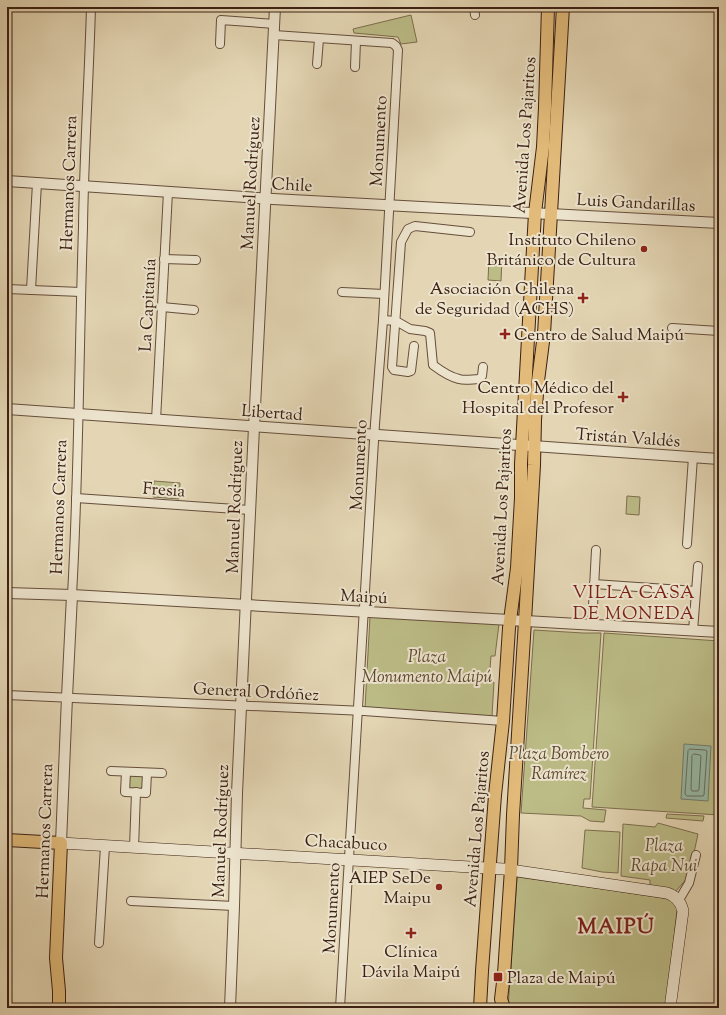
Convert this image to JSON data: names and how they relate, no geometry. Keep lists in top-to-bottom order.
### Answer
{
  "streets": {
    "main road": ["Avenida Los Pajaritos", "Hermanos Carrera", "Chacabuco"],
    "street": [
      "Monumento",
      "Manuel Rodríguez",
      "Chile",
      "Luis Gandarillas",
      "La Capitanía",
      "Libertad",
      "Tristán Valdés",
      "Fresia",
      "Maipú",
      "General Ordóñez"
    ]
  },
  "crossings": [
    ["Avenida Los Pajaritos", "Chile"],
    ["Avenida Los Pajaritos", "Luis Gandarillas"],
    ["Avenida Los Pajaritos", "Libertad"],
    ["Avenida Los Pajaritos", "Tristán Valdés"],
    ["Avenida Los Pajaritos", "Maipú"],
    ["Avenida Los Pajaritos", "General Ordóñez"],
    ["Avenida Los Pajaritos", "Chacabuco"],
    ["Monumento", "Manuel Rodríguez"],
    ["Monumento", "Chile"],
    ["Monumento", "Libertad"],
    ["Monumento", "Maipú"],
    ["Monumento", "General Ordóñez"],
    ["Monumento", "Chacabuco"],
    ["Hermanos Carrera", "Chile"],
    ["Hermanos Carrera", "Libertad"],
    ["Hermanos Carrera", "Fresia"],
    ["Hermanos Carrera", "Maipú"],
    ["Hermanos Carrera", "General Ordóñez"],
    ["Hermanos Carrera", "Chacabuco"],
    ["Manuel Rodríguez", "Chile"],
    ["Manuel Rodríguez", "Libertad"],
    ["Manuel Rodríguez", "Fresia"],
    ["Manuel Rodríguez", "Maipú"],
    ["Manuel Rodríguez", "General Ordóñez"],
    ["Manuel Rodríguez", "Chacabuco"],
    ["Chile", "Luis Gandarillas"],
    ["Chile", "La Capitanía"],
    ["La Capitanía", "Libertad"],
    ["Libertad", "Tristán Valdés"]
  ],
  "districts": ["VILLA CASA DE MONEDA", "MAIPÚ"],
  "parks": ["Plaza Monumento Maipú", "Plaza Bombero Ramírez", "Plaza Rapa Nui"],
  "places": {
    "other": ["Instituto Chileno Británico de Cultura", "AIEP SeDe Maipu"],
    "health": [
      "Asociación Chilena de Seguridad (ACHS)",
      "Centro de Salud Maipú",
      "Centro Médico del Hospital del Profesor",
      "Clínica Dávila Maipú"
    ],
    "transit": ["Plaza de Maipú"]
  }
}
